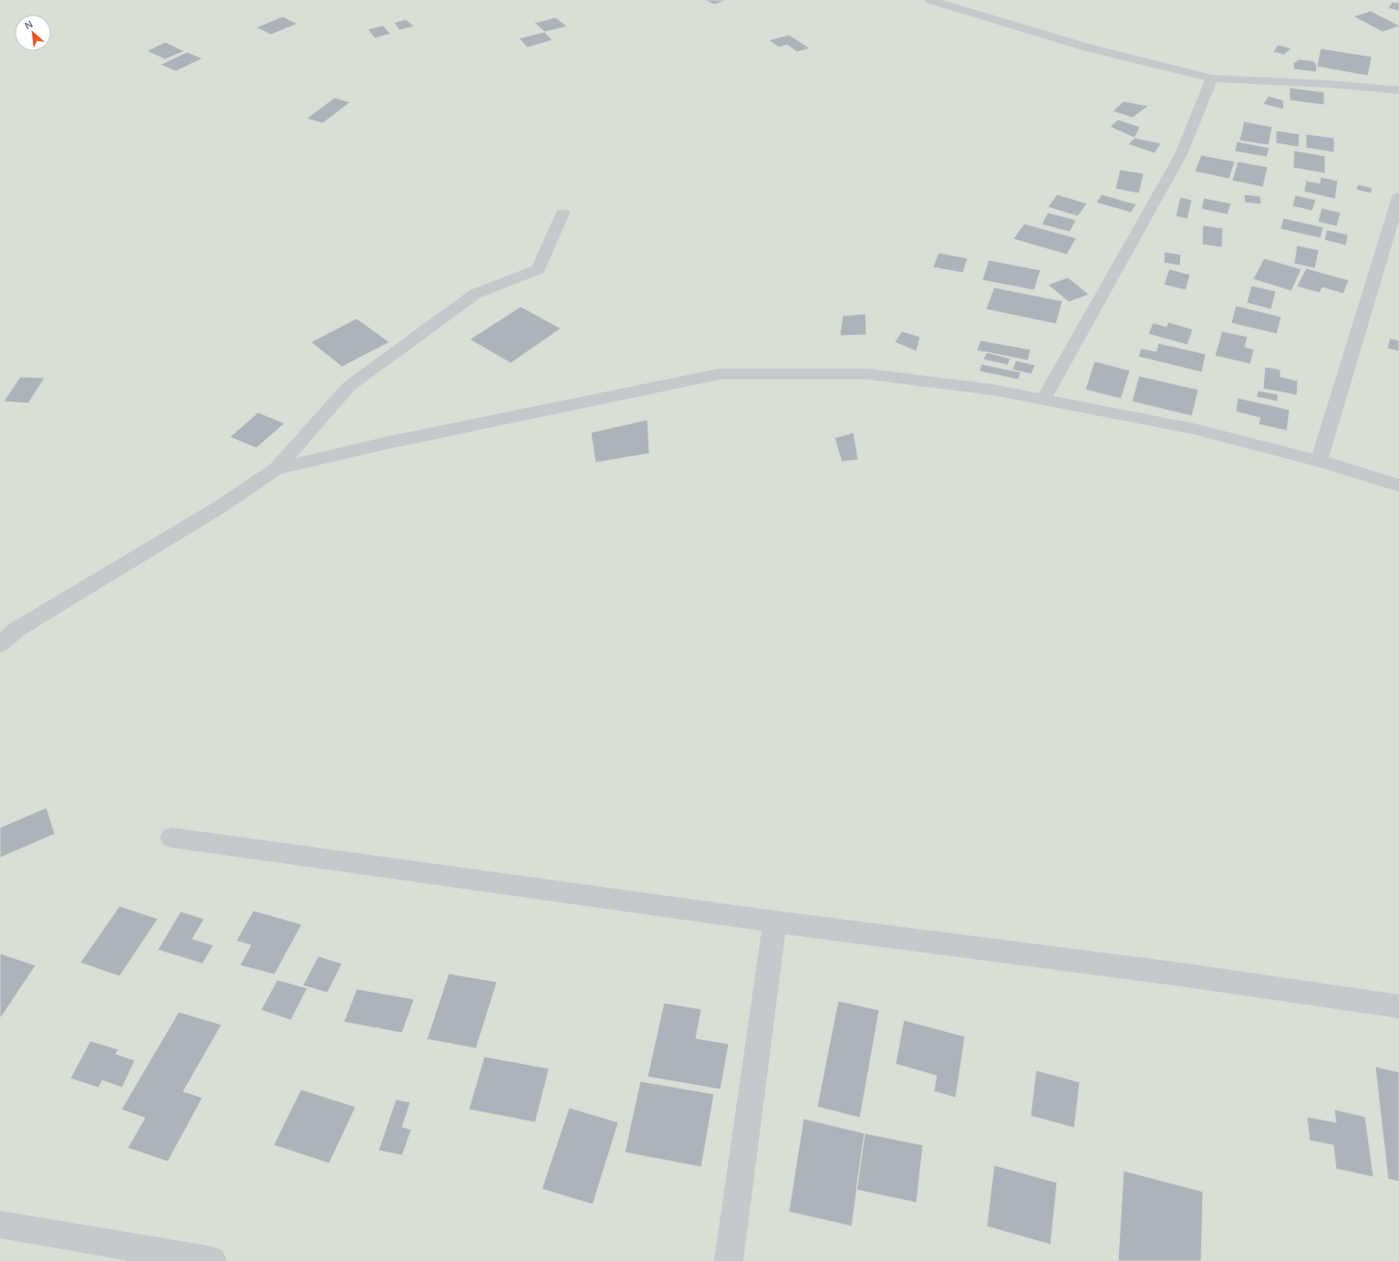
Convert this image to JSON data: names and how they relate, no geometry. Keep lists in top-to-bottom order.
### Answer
{
  "north": "top left"
}
